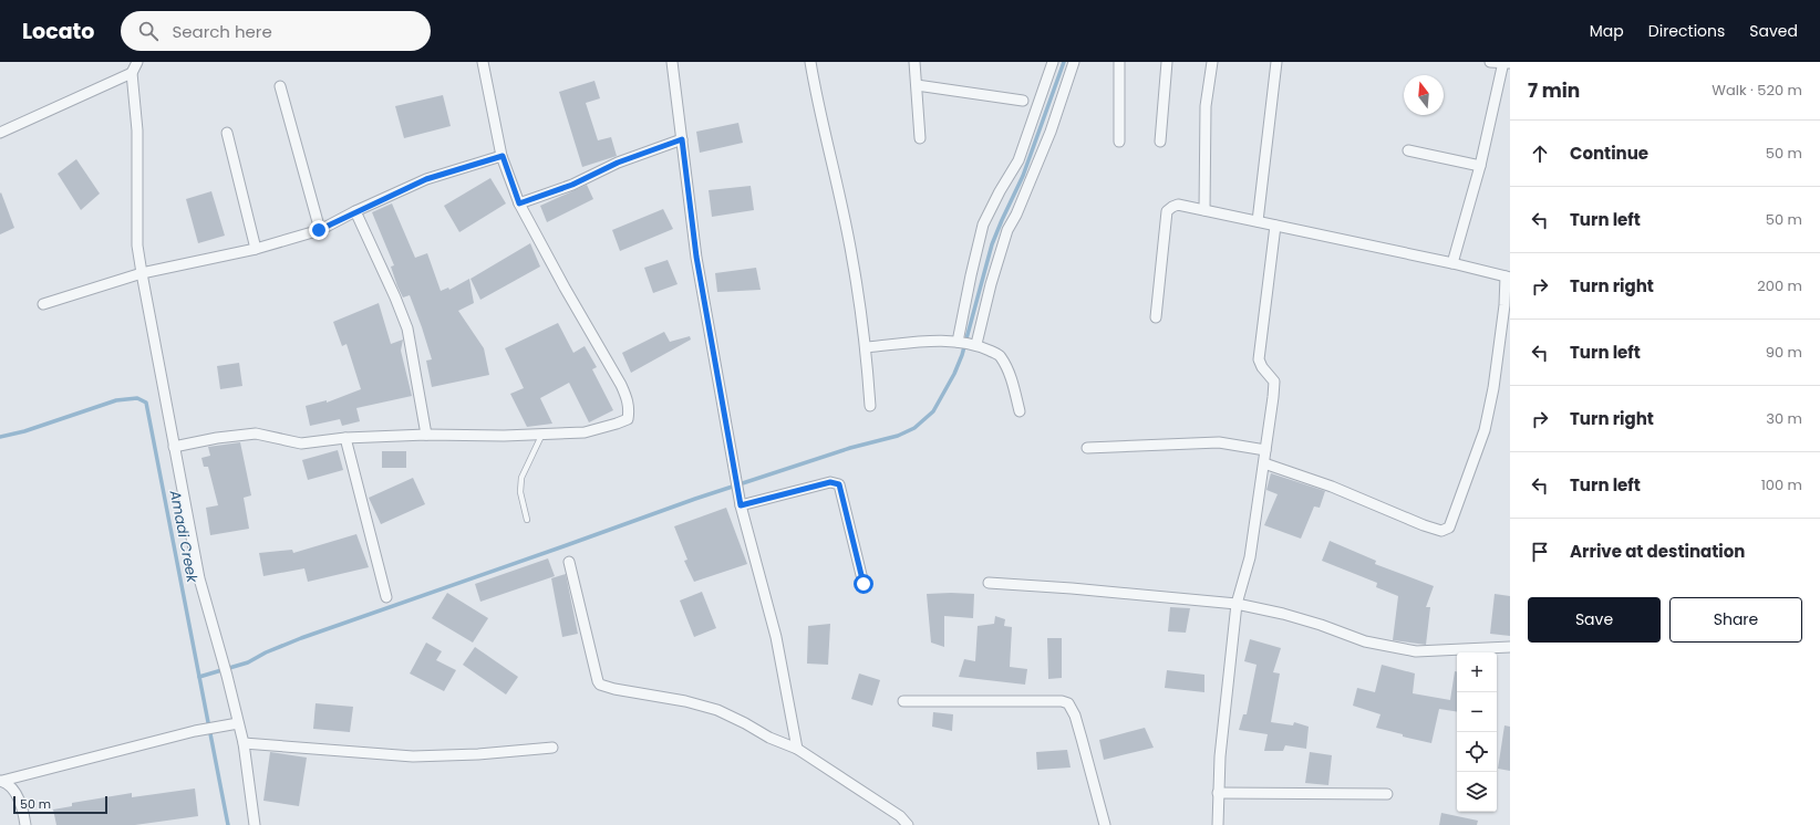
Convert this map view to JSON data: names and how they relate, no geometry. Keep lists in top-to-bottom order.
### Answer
{
  "water": ["Amadi Creek"],
  "scale_bar": "50 m",
  "north": "top",
  "page": {
    "header": "Locato",
    "search": "Search here",
    "nav": ["Map", "Directions", "Saved"],
    "heading": ["7 min", "Walk · 520 m"],
    "list": [
      ["Continue", "50 m"],
      ["Turn left", "50 m"],
      ["Turn right", "200 m"],
      ["Turn left", "90 m"],
      ["Turn right", "30 m"],
      ["Turn left", "100 m"],
      "Arrive at destination"
    ],
    "buttons": ["Save", "Share"],
    "map_buttons": ["+", "−"],
    "scale": "50 m"
  }
}
